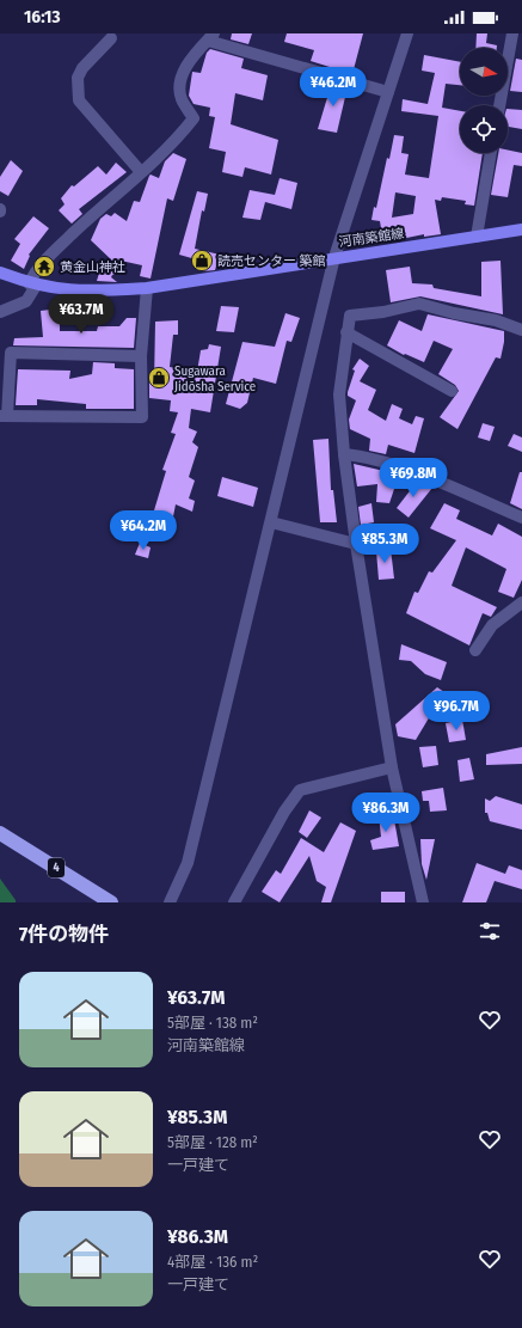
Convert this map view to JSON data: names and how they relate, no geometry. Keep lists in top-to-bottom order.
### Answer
{
  "streets": {
    "highway": ["4"],
    "main road": ["河南築館線"]
  },
  "places": {
    "shop": ["読売センター 築館", "Sugawara Jidōsha Service"],
    "temple": ["黄金山神社"]
  },
  "north": "right",
  "page": {
    "status": "16:13",
    "price": [
      "¥46.2M",
      "¥63.7M",
      "¥69.8M",
      "¥64.2M",
      "¥85.3M",
      "¥96.7M",
      "¥86.3M"
    ],
    "heading": "7件の物件",
    "list": [
      {
        "name": "¥63.7M",
        "note": "5部屋 · 138 m² · 河南築館線"
      },
      {
        "name": "¥85.3M",
        "note": "5部屋 · 128 m² · 一戸建て"
      },
      {
        "name": "¥86.3M",
        "note": "4部屋 · 136 m² · 一戸建て"
      }
    ]
  }
}
